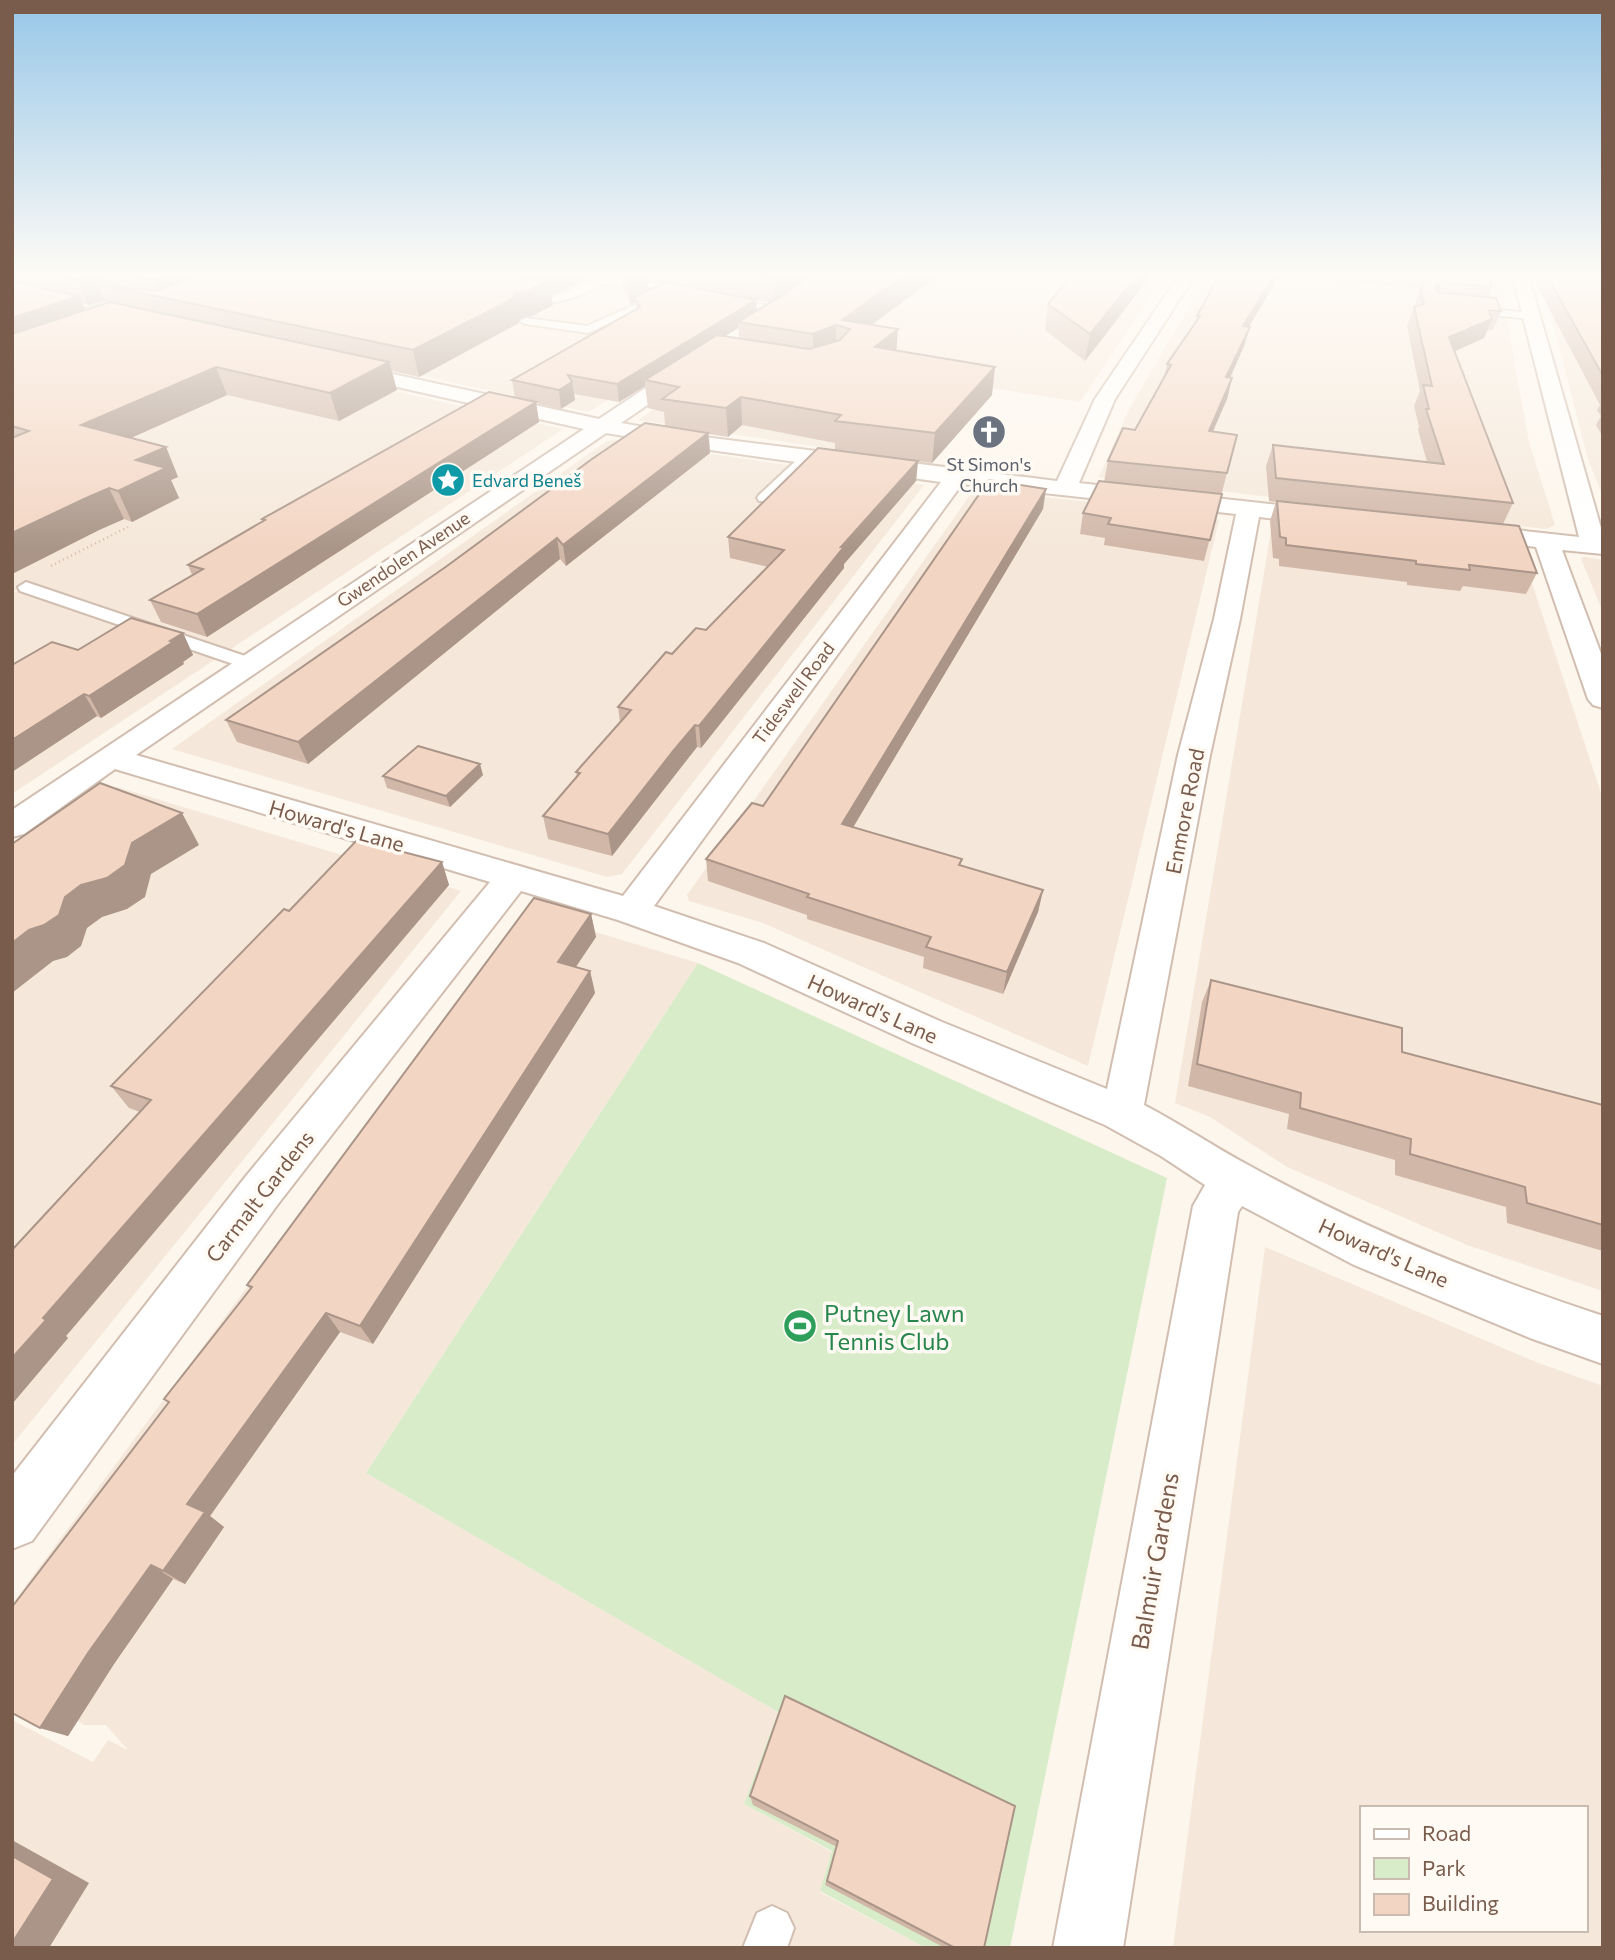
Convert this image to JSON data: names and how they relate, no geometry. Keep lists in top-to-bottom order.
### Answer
{
  "streets": {
    "street": [
      "Gwendolen Avenue",
      "Tideswell Road",
      "Enmore Road",
      "Howard's Lane",
      "Carmalt Gardens",
      "Balmuir Gardens"
    ]
  },
  "crossings": [
    ["Gwendolen Avenue", "Howard's Lane"],
    ["Tideswell Road", "Howard's Lane"],
    ["Enmore Road", "Howard's Lane"],
    ["Howard's Lane", "Carmalt Gardens"],
    ["Howard's Lane", "Balmuir Gardens"]
  ],
  "places": {
    "church": ["St Simon's Church"],
    "place": ["Edvard Beneš"],
    "sports": ["Putney Lawn Tennis Club"]
  },
  "legend": ["Road", "Park", "Building"]
}
